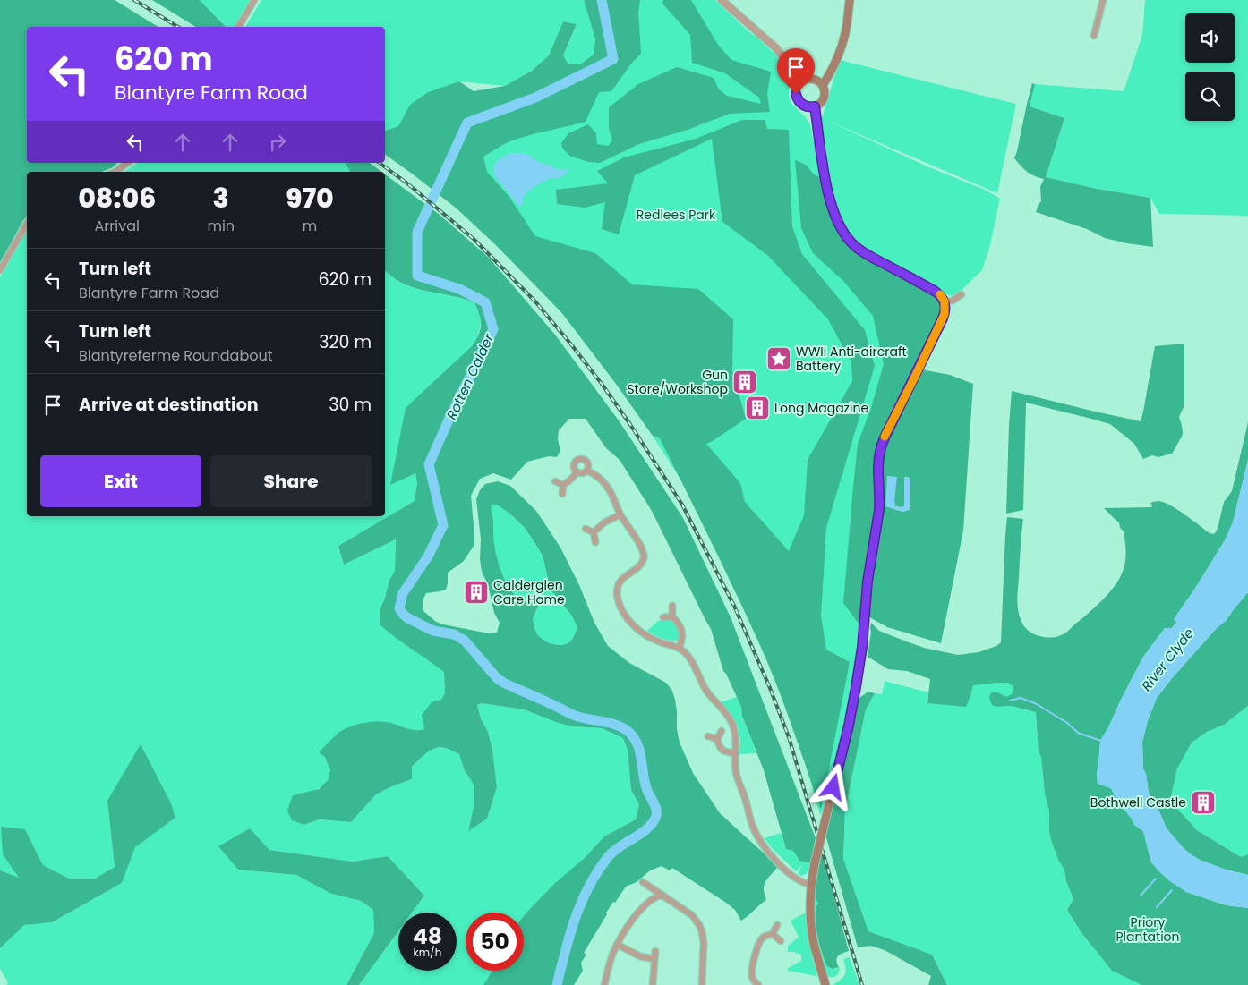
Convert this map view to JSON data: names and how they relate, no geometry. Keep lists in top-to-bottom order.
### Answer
{
  "water": ["Rotten Calder", "River Clyde"],
  "parks": ["Redlees Park", "Priory Plantation"],
  "places": {
    "place": ["WWII Anti-aircraft Battery"],
    "building": [
      "Gun Store/Workshop",
      "Long Magazine",
      "Calderglen Care Home",
      "Bothwell Castle"
    ]
  },
  "page": {
    "turn": ["620 m", "Blantyre Farm Road"],
    "eta": [
      "08:06",
      "Arrival",
      "3",
      "min",
      "970",
      "m"
    ],
    "list": [
      {
        "name": "Turn left",
        "note": "Blantyre Farm Road",
        "value": "620 m"
      },
      {
        "name": "Turn left",
        "note": "Blantyreferme Roundabout",
        "value": "320 m"
      },
      {
        "name": "Arrive at destination",
        "value": "30 m"
      }
    ],
    "buttons": ["Exit", "Share"],
    "speed": "48 km/h",
    "limit": "50"
  }
}
